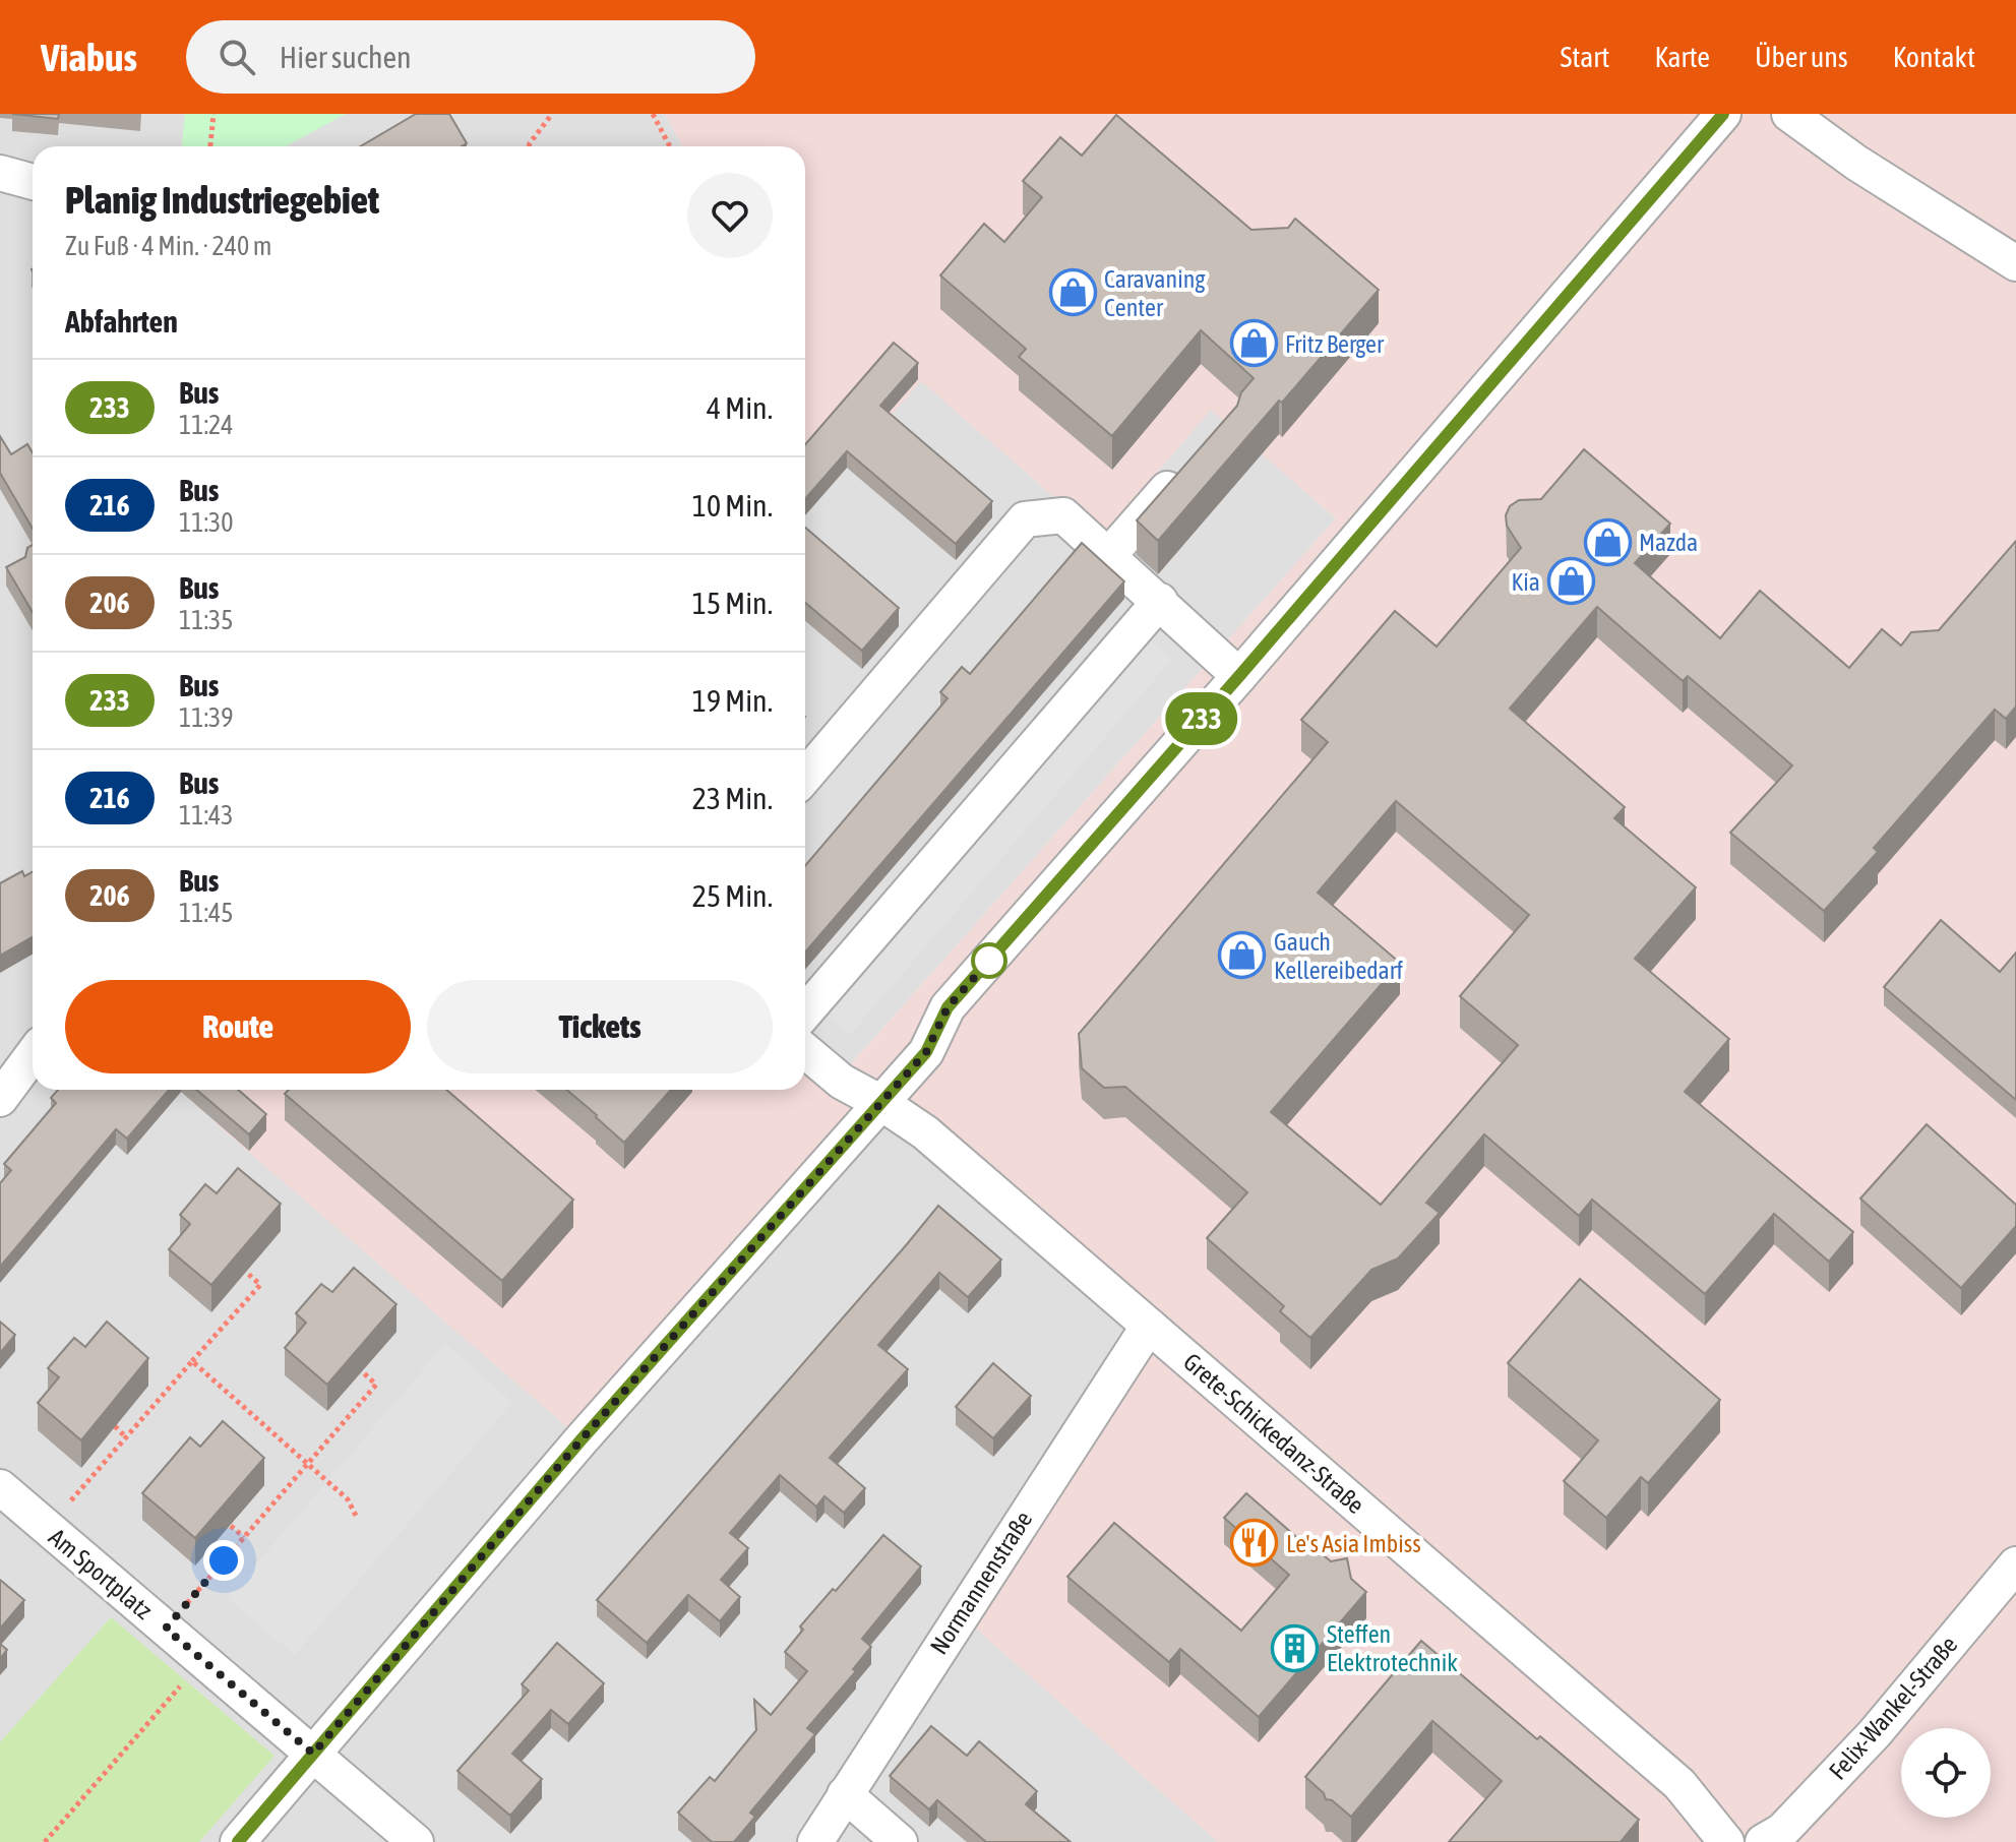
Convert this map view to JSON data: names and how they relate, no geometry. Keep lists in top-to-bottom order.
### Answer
{
  "streets": {
    "street": [
      "Grete-Schickedanz-Straße",
      "Am Sportplatz",
      "Normannenstraße",
      "Felix-Wankel-Straße"
    ]
  },
  "crossings": [
    ["Grete-Schickedanz-Straße", "Normannenstraße"]
  ],
  "places": {
    "shop": [
      "Caravaning Center",
      "Fritz Berger",
      "Mazda",
      "Kia",
      "Gauch Kellereibedarf"
    ],
    "restaurant": ["Le's Asia Imbiss"],
    "building": ["Steffen Elektrotechnik"]
  },
  "lines": ["bus line 233"],
  "page": {
    "header": "Viabus",
    "search": "Hier suchen",
    "nav": [
      "Start",
      "Karte",
      "Über uns",
      "Kontakt"
    ],
    "on_map": "233",
    "heading": [
      ["Planig Industriegebiet", "Zu Fuß · 4 Min. · 240 m"],
      "Abfahrten"
    ],
    "list": [
      {
        "mark": "233",
        "name": "Bus",
        "note": "11:24",
        "value": "4 Min."
      },
      {
        "mark": "216",
        "name": "Bus",
        "note": "11:30",
        "value": "10 Min."
      },
      {
        "mark": "206",
        "name": "Bus",
        "note": "11:35",
        "value": "15 Min."
      },
      {
        "mark": "233",
        "name": "Bus",
        "note": "11:39",
        "value": "19 Min."
      },
      {
        "mark": "216",
        "name": "Bus",
        "note": "11:43",
        "value": "23 Min."
      },
      {
        "mark": "206",
        "name": "Bus",
        "note": "11:45",
        "value": "25 Min."
      }
    ],
    "buttons": ["Route", "Tickets"]
  }
}
